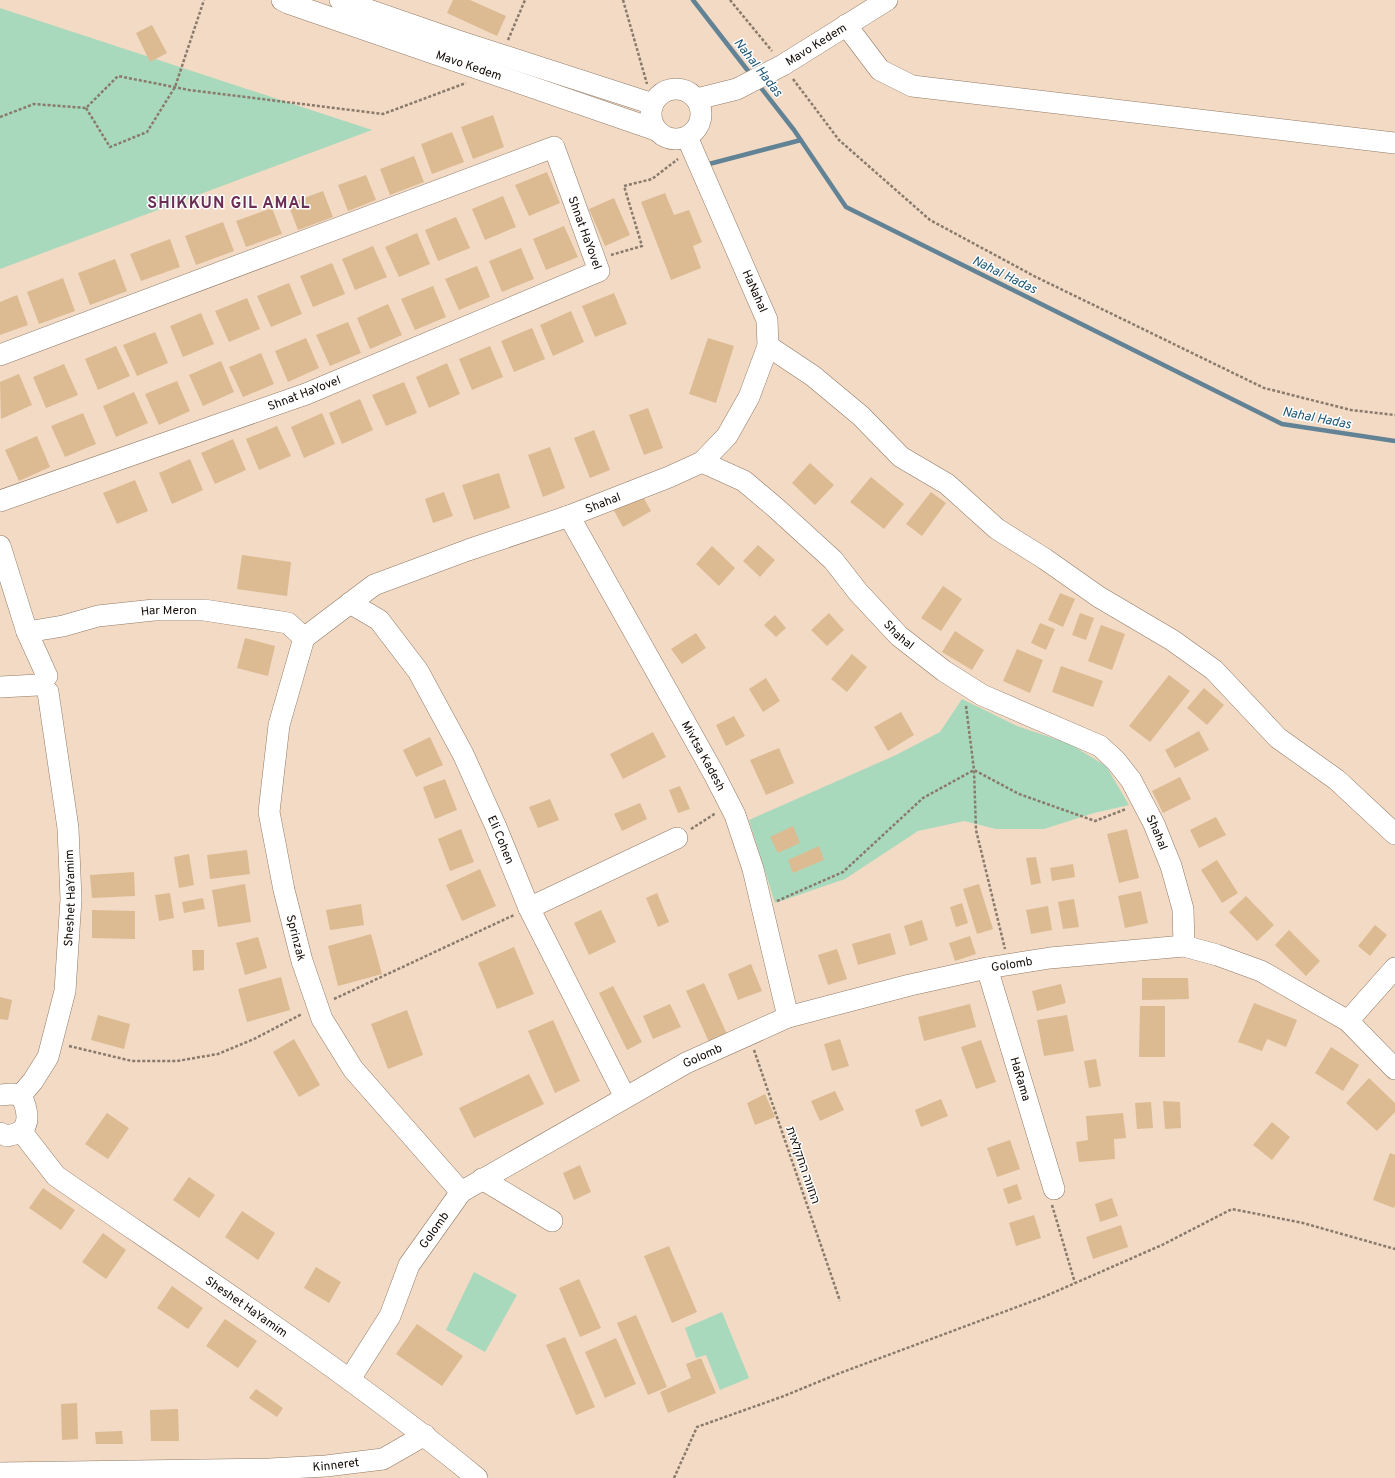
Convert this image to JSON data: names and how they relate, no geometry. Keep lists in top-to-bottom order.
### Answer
{
  "streets": {
    "street": [
      "Mavo Kedem",
      "Shnat HaYovel",
      "HaNahal",
      "Shahal",
      "Har Meron",
      "Mivtsa Kadesh",
      "Eli Cohen",
      "Sheshet HaYamim",
      "Sprinzak",
      "Golomb",
      "HaRama",
      "Kinneret"
    ],
    "path": ["החווה החקלאית"]
  },
  "crossings": [
    ["Mavo Kedem", "HaNahal"],
    ["HaNahal", "Shahal"],
    ["Shahal", "Har Meron"],
    ["Shahal", "Mivtsa Kadesh"],
    ["Shahal", "Eli Cohen"],
    ["Shahal", "Sprinzak"],
    ["Shahal", "Golomb"],
    ["Har Meron", "Sheshet HaYamim"],
    ["Har Meron", "Sprinzak"],
    ["Mivtsa Kadesh", "Golomb"],
    ["Eli Cohen", "Golomb"],
    ["Sheshet HaYamim", "Golomb"],
    ["Sheshet HaYamim", "Kinneret"],
    ["Sprinzak", "Golomb"],
    ["Golomb", "HaRama"],
    ["Golomb", "החווה החקלאית"]
  ],
  "districts": ["SHIKKUN GIL AMAL"],
  "water": ["Nahal Hadas"]
}
